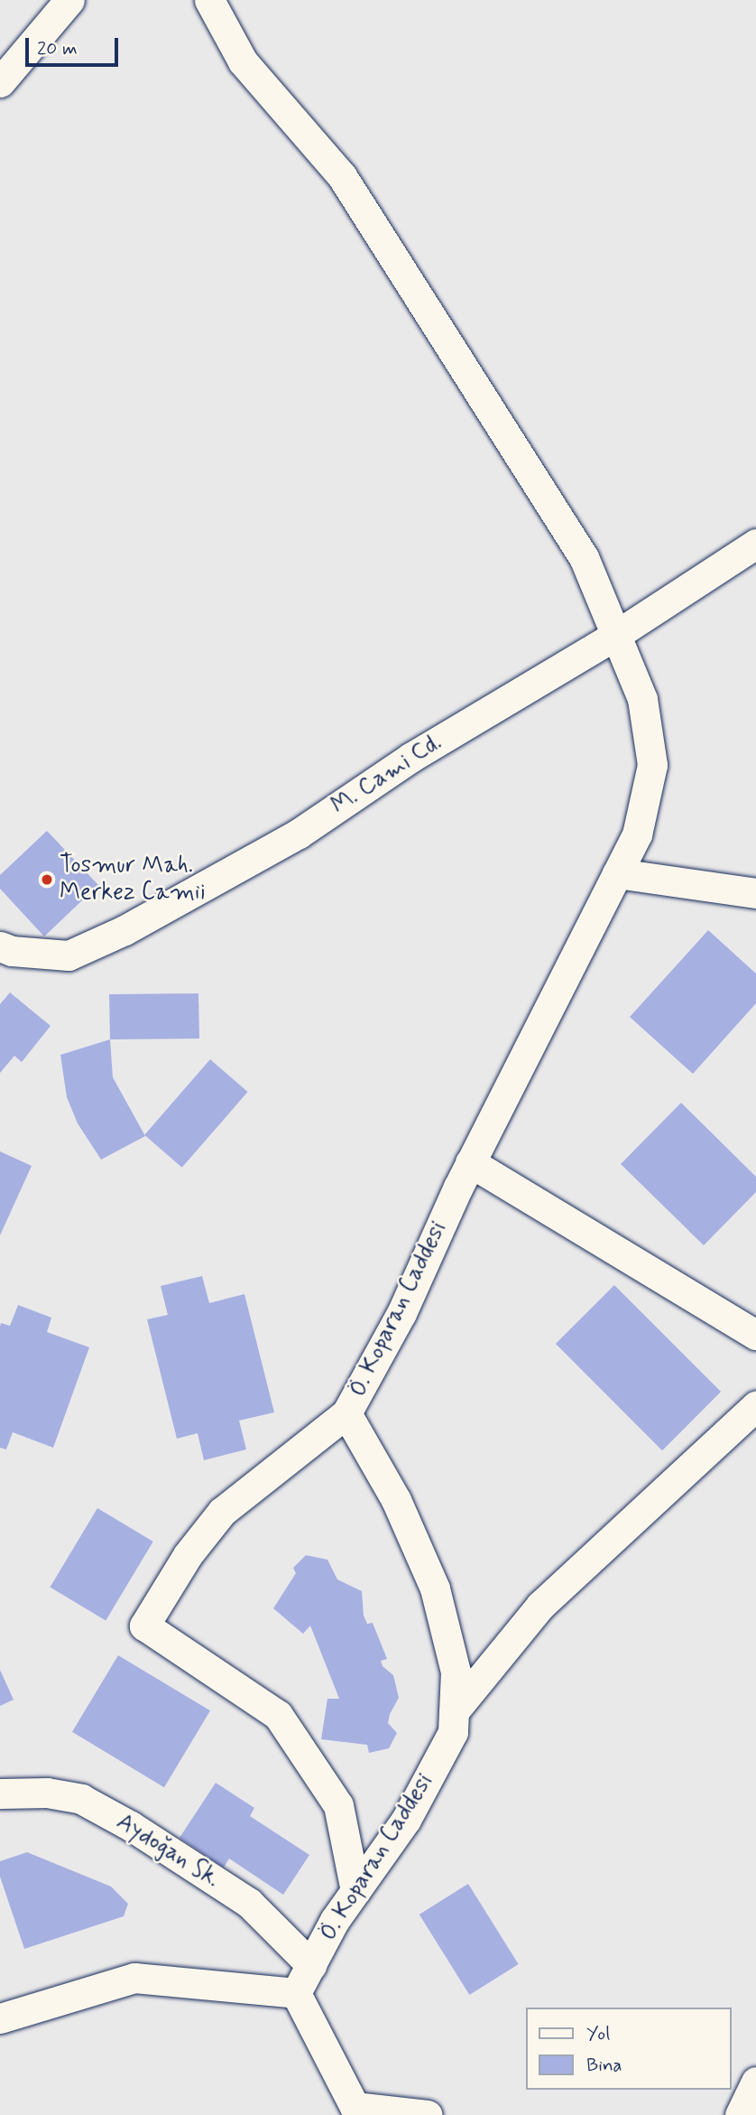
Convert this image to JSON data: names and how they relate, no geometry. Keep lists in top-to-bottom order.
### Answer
{
  "streets": {
    "street": ["M. Cami Cd.", "Ö. Koparan Caddesi", "Aydoğan Sk."]
  },
  "crossings": [
    ["M. Cami Cd.", "Ö. Koparan Caddesi"],
    ["Ö. Koparan Caddesi", "Aydoğan Sk."]
  ],
  "places": ["Tosmur Mah. Merkez Camii"],
  "legend": ["Yol", "Bina"],
  "scale_bar": "20 m"
}
